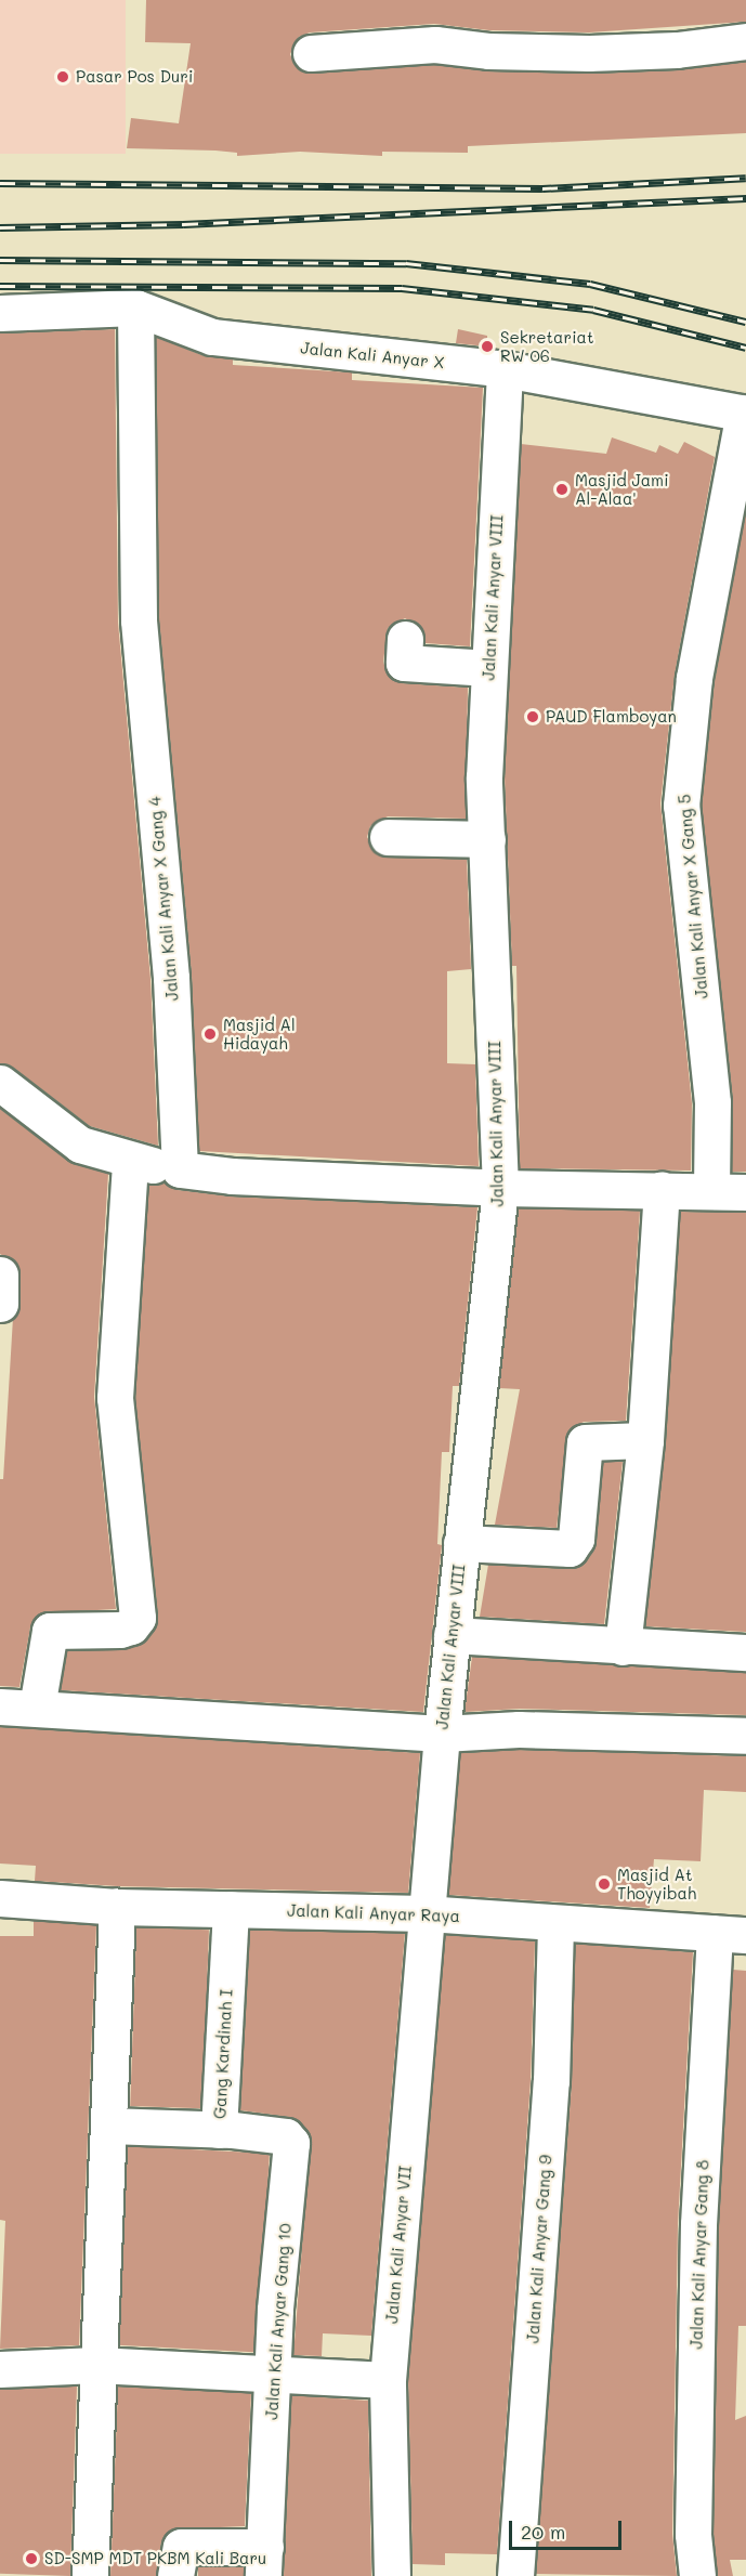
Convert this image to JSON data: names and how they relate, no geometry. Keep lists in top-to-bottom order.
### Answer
{
  "streets": {
    "street": [
      "Jalan Kali Anyar X",
      "Jalan Kali Anyar VIII",
      "Jalan Kali Anyar X Gang 5",
      "Jalan Kali Anyar X Gang 4",
      "Jalan Kali Anyar Raya",
      "Gang Kardinah I",
      "Jalan Kali Anyar VII",
      "Jalan Kali Anyar Gang 9",
      "Jalan Kali Anyar Gang 8",
      "Jalan Kali Anyar Gang 10"
    ]
  },
  "crossings": [
    ["Jalan Kali Anyar X", "Jalan Kali Anyar VIII"],
    ["Jalan Kali Anyar X", "Jalan Kali Anyar X Gang 5"],
    ["Jalan Kali Anyar X", "Jalan Kali Anyar X Gang 4"],
    ["Jalan Kali Anyar VIII", "Jalan Kali Anyar Raya"],
    ["Jalan Kali Anyar VIII", "Jalan Kali Anyar VII"],
    ["Jalan Kali Anyar Raya", "Gang Kardinah I"],
    ["Jalan Kali Anyar Raya", "Jalan Kali Anyar VII"],
    ["Jalan Kali Anyar Raya", "Jalan Kali Anyar Gang 9"],
    ["Jalan Kali Anyar Raya", "Jalan Kali Anyar Gang 8"],
    ["Gang Kardinah I", "Jalan Kali Anyar Gang 10"]
  ],
  "places": [
    "Pasar Pos Duri",
    "Sekretariat RW 06",
    "Masjid Jami Al-Alaa'",
    "PAUD Flamboyan",
    "Masjid Al Hidayah",
    "Masjid At Thoyyibah",
    "SD-SMP MDT PKBM Kali Baru"
  ],
  "scale_bar": "20 m"
}
